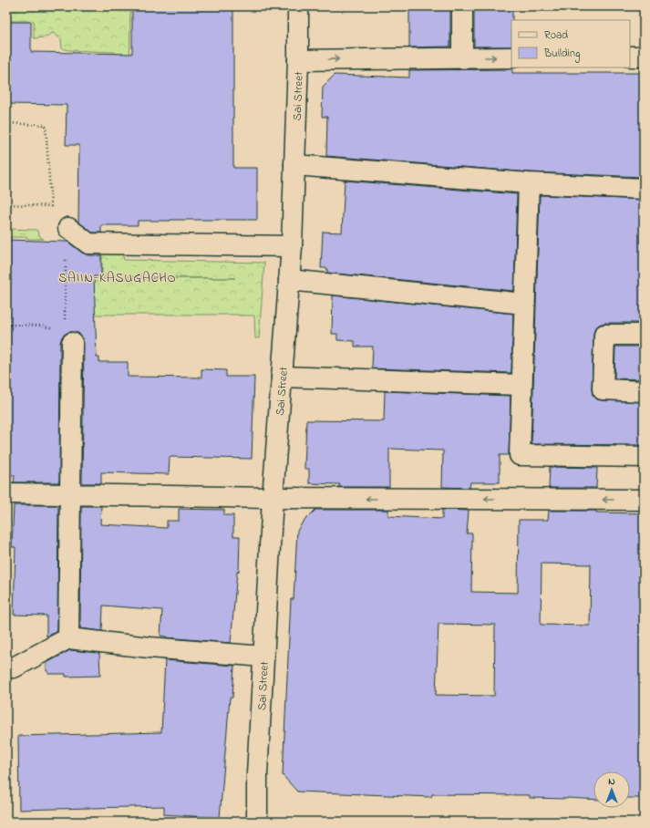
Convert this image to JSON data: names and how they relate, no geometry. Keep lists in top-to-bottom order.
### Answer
{
  "streets": {
    "street": ["Sai Street"]
  },
  "districts": ["SAIIN-KASUGACHO"],
  "legend": ["Road", "Building"],
  "north": "top"
}
